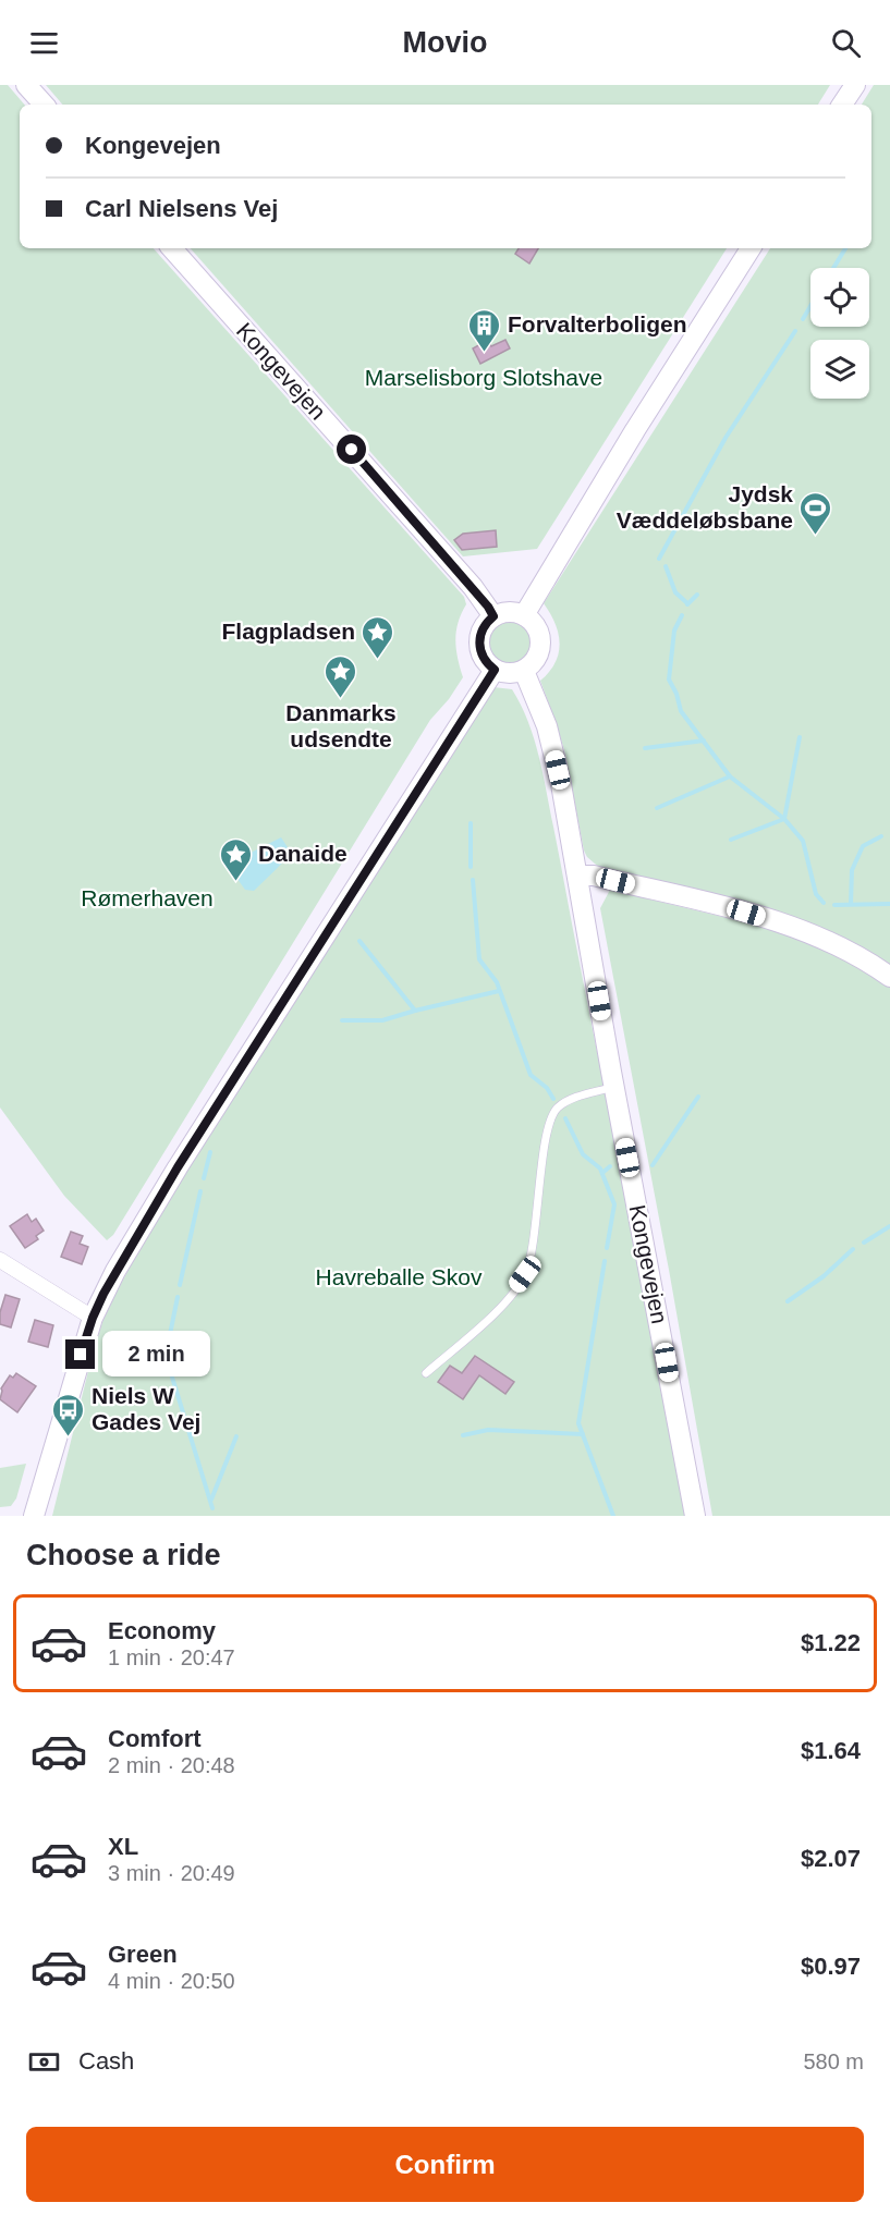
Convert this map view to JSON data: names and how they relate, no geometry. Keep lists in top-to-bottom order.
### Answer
{
  "streets": {
    "street": ["Kongevejen"]
  },
  "parks": ["Marselisborg Slotshave", "Rømerhaven", "Havreballe Skov"],
  "places": {
    "building": ["Forvalterboligen"],
    "sports": ["Jydsk Væddeløbsbane"],
    "place": ["Flagpladsen", "Danmarks udsendte", "Danaide"],
    "bus stop": ["Niels W Gades Vej"]
  },
  "page": {
    "header": "Movio",
    "banner": ["Kongevejen", "Carl Nielsens Vej"],
    "bubble": "2 min",
    "heading": "Choose a ride",
    "list": [
      {
        "name": "Economy",
        "note": "1 min · 20:47",
        "value": "$1.22"
      },
      {
        "name": "Comfort",
        "note": "2 min · 20:48",
        "value": "$1.64"
      },
      {
        "name": "XL",
        "note": "3 min · 20:49",
        "value": "$2.07"
      },
      {
        "name": "Green",
        "note": "4 min · 20:50",
        "value": "$0.97"
      }
    ],
    "pay": ["Cash", "580 m"],
    "buttons": "Confirm"
  }
}
